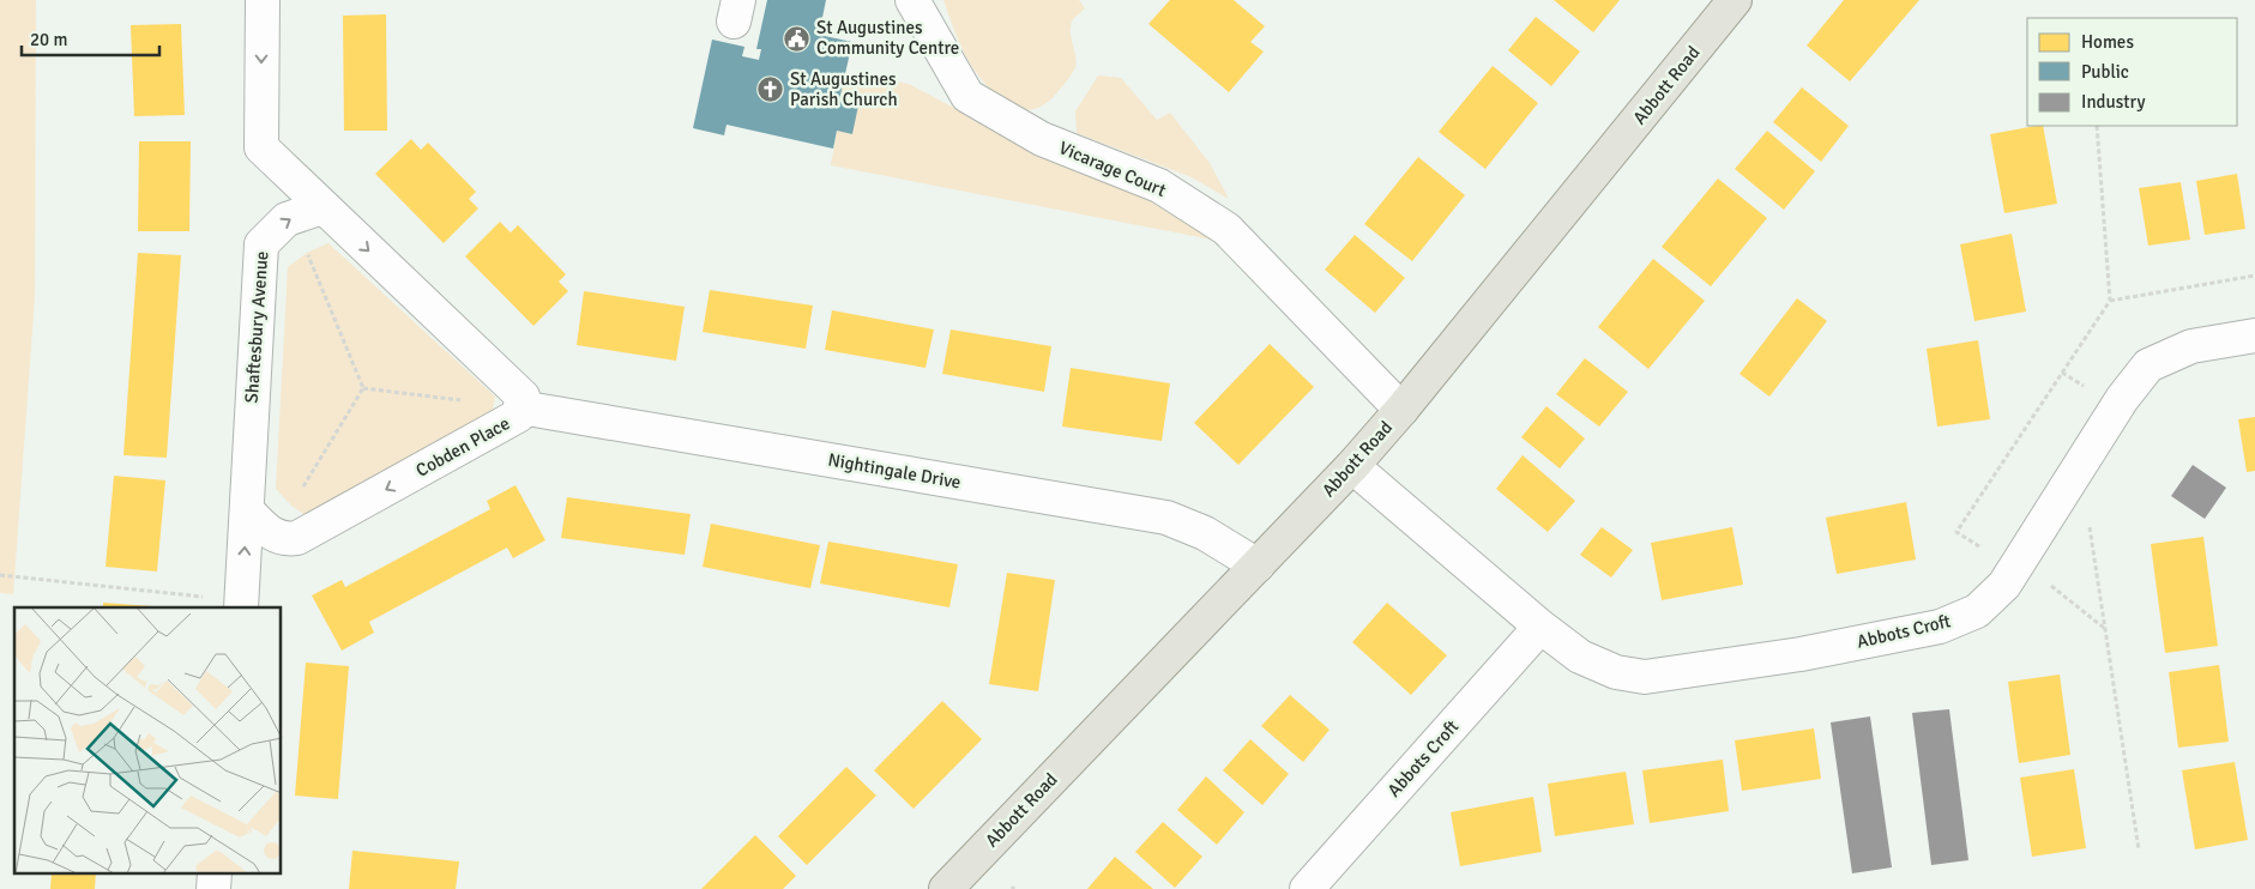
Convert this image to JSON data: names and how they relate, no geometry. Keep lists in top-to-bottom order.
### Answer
{
  "streets": {
    "main road": ["Abbott Road"],
    "street": [
      "Vicarage Court",
      "Shaftesbury Avenue",
      "Cobden Place",
      "Nightingale Drive",
      "Abbots Croft"
    ]
  },
  "crossings": [
    ["Abbott Road", "Vicarage Court"],
    ["Abbott Road", "Nightingale Drive"],
    ["Abbott Road", "Abbots Croft"],
    ["Shaftesbury Avenue", "Cobden Place"],
    ["Cobden Place", "Nightingale Drive"]
  ],
  "one_way": ["Shaftesbury Avenue"],
  "places": {
    "public building": ["St Augustines Community Centre"],
    "church": ["St Augustines Parish Church"]
  },
  "legend": ["Homes", "Public", "Industry"],
  "scale_bar": "20 m"
}
